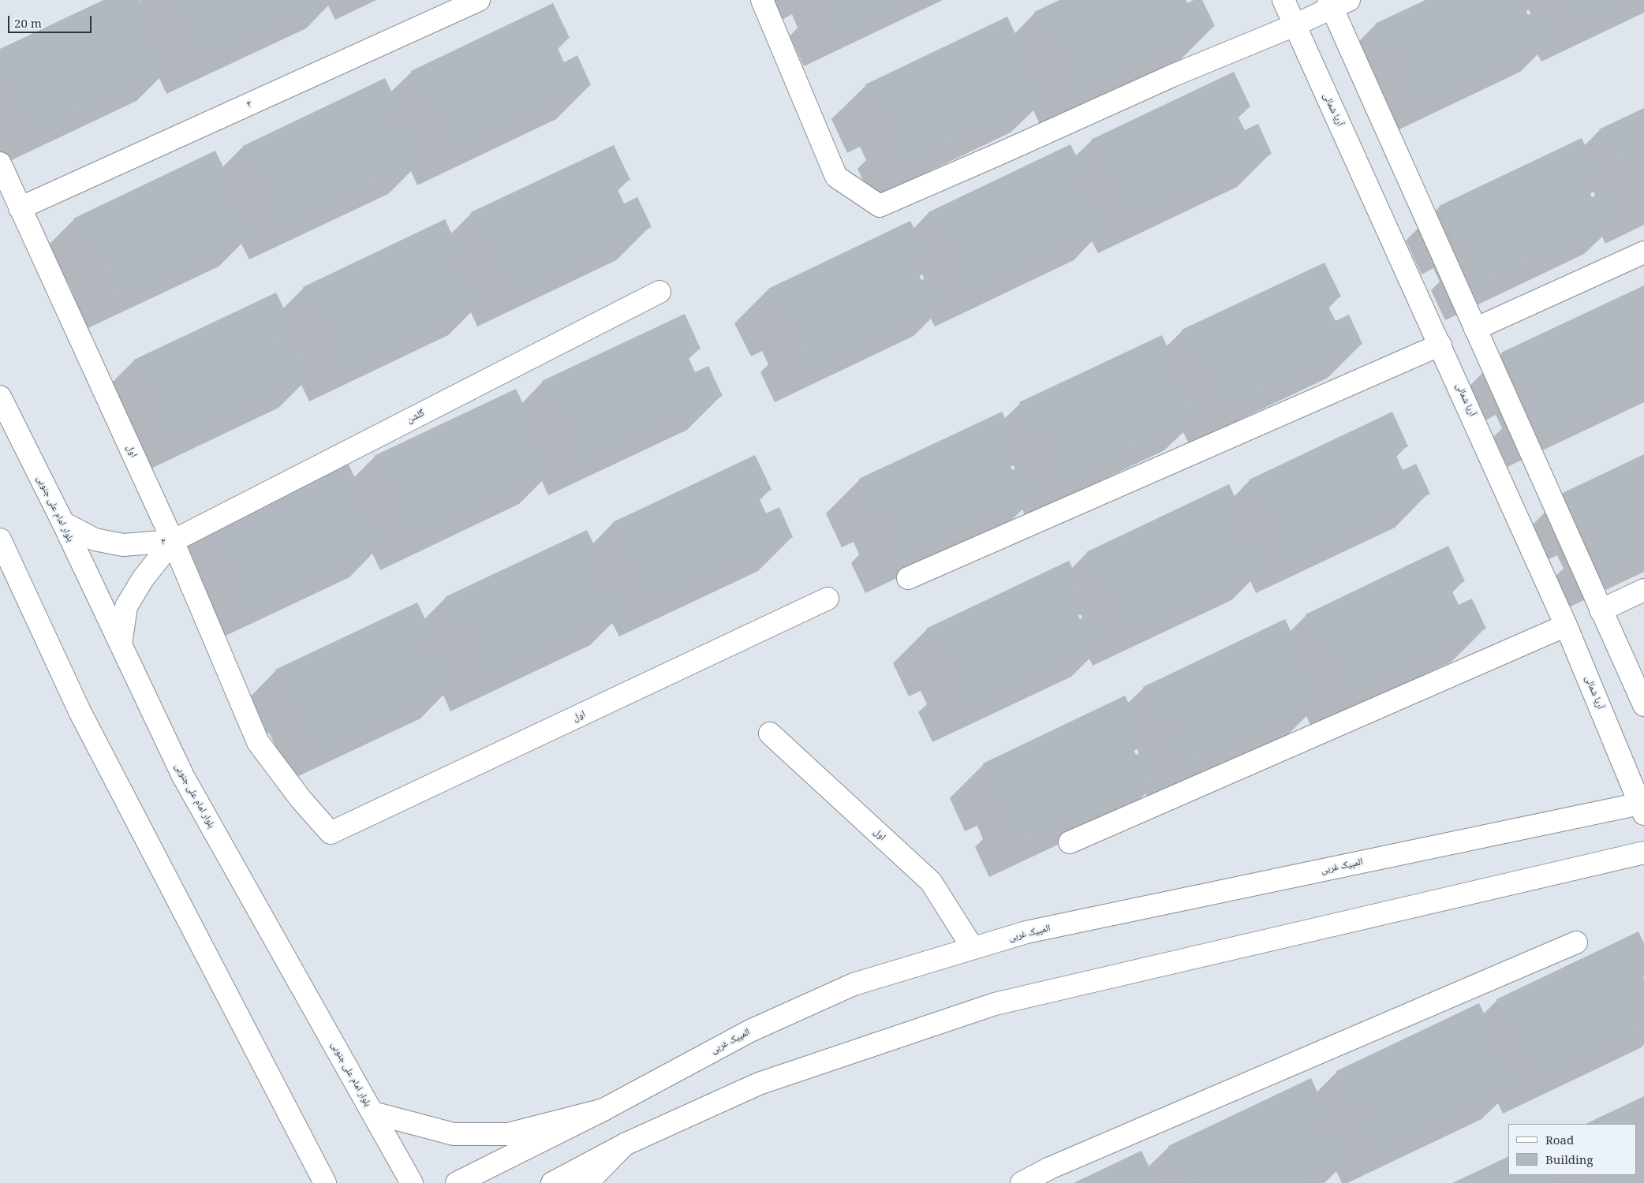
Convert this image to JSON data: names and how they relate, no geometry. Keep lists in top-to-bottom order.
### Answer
{
  "streets": {
    "street": [
      "۳",
      "آریا شمالی",
      "گلشن",
      "اول",
      "بلوار امام علی جنوبی",
      "۲",
      "المپیک غربی"
    ]
  },
  "crossings": [
    ["۳", "اول"],
    ["آریا شمالی", "المپیک غربی"],
    ["گلشن", "اول"],
    ["گلشن", "۲"],
    ["اول", "۲"],
    ["اول", "المپیک غربی"],
    ["بلوار امام علی جنوبی", "۲"]
  ],
  "legend": ["Road", "Building"],
  "scale_bar": "20 m"
}
